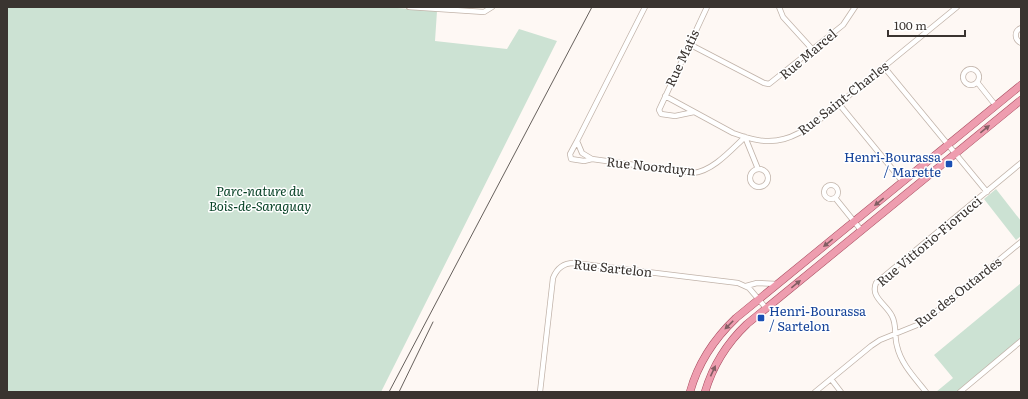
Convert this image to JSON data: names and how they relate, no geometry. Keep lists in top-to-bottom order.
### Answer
{
  "streets": {
    "street": [
      "Rue Marcel",
      "Rue Matis",
      "Rue Saint-Charles",
      "Rue Noorduyn",
      "Rue Vittorio-Fiorucci",
      "Rue Sartelon",
      "Rue des Outardes"
    ]
  },
  "crossings": [
    ["Rue Marcel", "Rue Matis"],
    ["Rue Matis", "Rue Saint-Charles"],
    ["Rue Saint-Charles", "Rue Noorduyn"],
    ["Rue Vittorio-Fiorucci", "Rue des Outardes"]
  ],
  "parks": ["Parc-nature du Bois-de-Saraguay"],
  "places": {
    "transit": ["Henri-Bourassa / Marette", "Henri-Bourassa / Sartelon"]
  },
  "scale_bar": "100 m"
}
